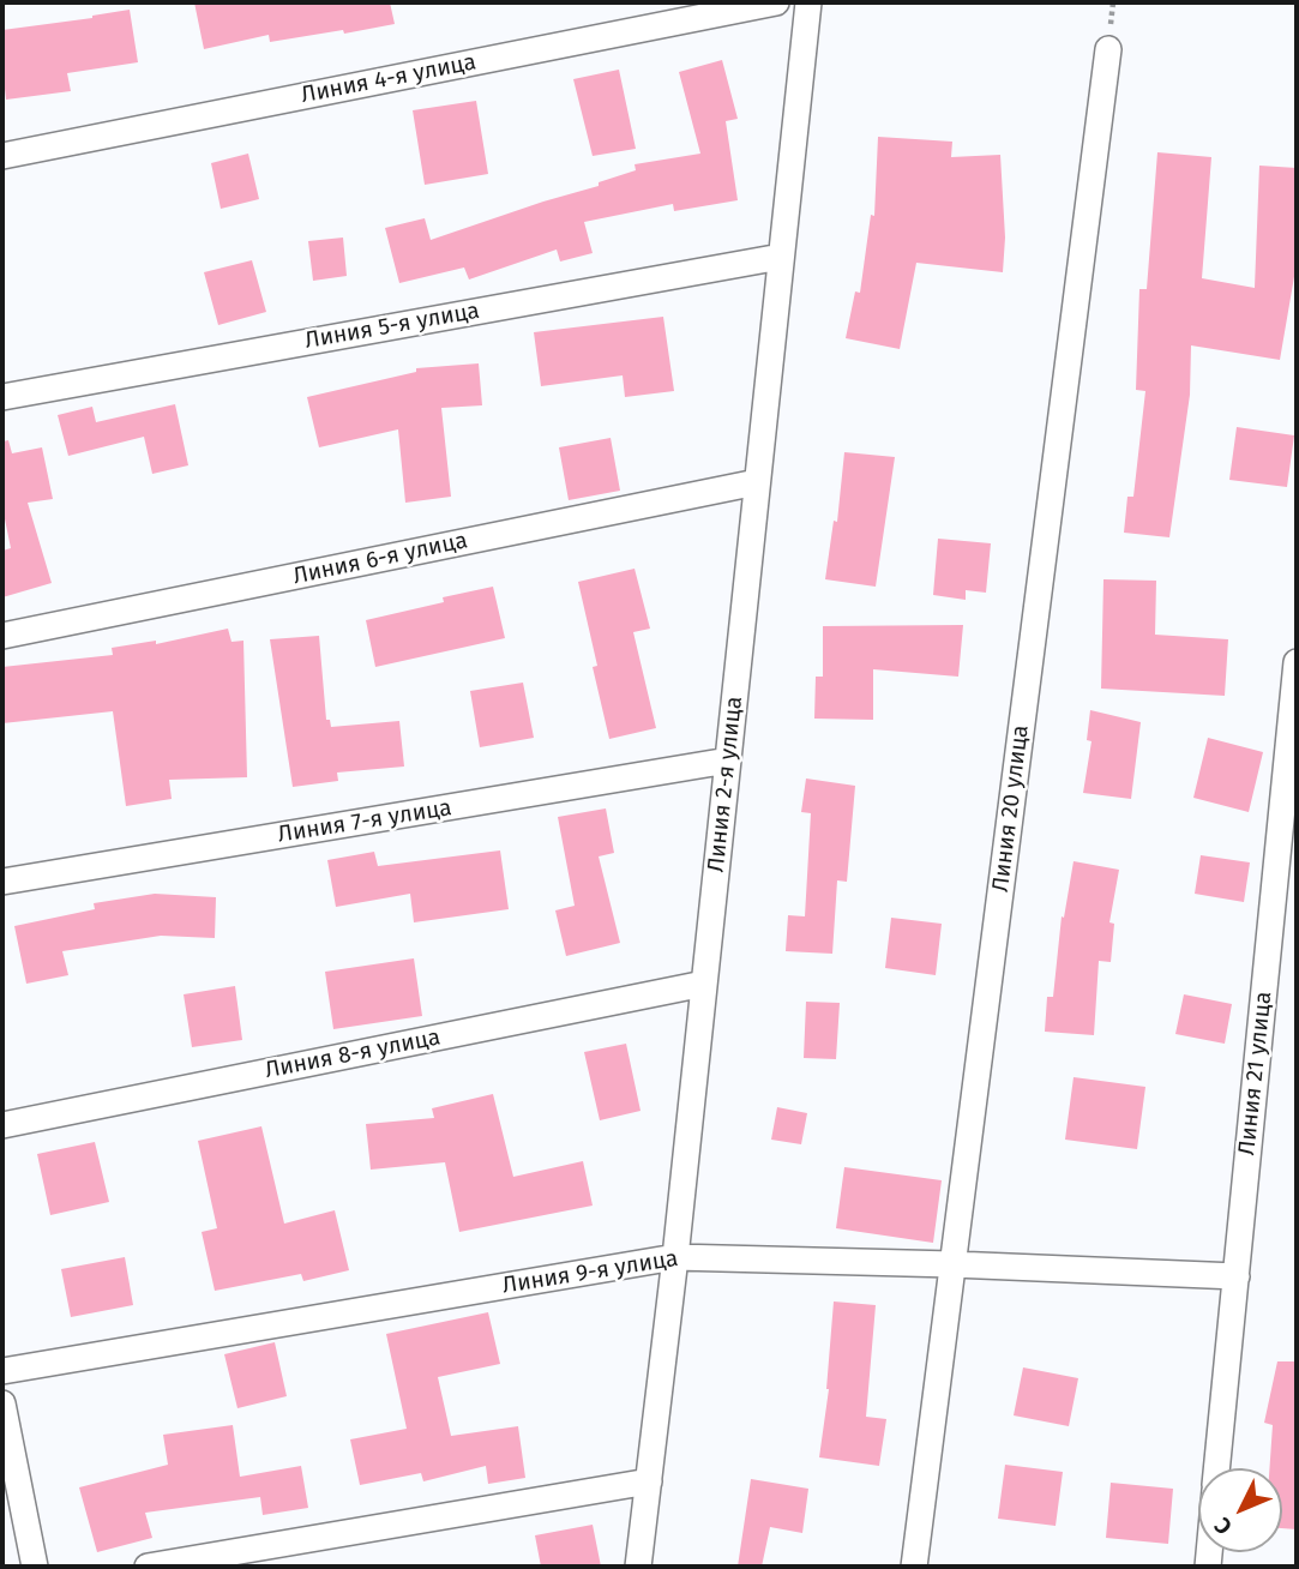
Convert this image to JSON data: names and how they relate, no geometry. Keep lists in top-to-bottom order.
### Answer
{
  "streets": {
    "street": [
      "Линия 4-я улица",
      "Линия 5-я улица",
      "Линия 6-я улица",
      "Линия 2-я улица",
      "Линия 20 улица",
      "Линия 7-я улица",
      "Линия 8-я улица",
      "Линия 21 улица",
      "Линия 9-я улица"
    ]
  },
  "crossings": [
    ["Линия 5-я улица", "Линия 2-я улица"],
    ["Линия 6-я улица", "Линия 2-я улица"],
    ["Линия 2-я улица", "Линия 7-я улица"],
    ["Линия 2-я улица", "Линия 8-я улица"],
    ["Линия 2-я улица", "Линия 9-я улица"],
    ["Линия 20 улица", "Линия 9-я улица"],
    ["Линия 21 улица", "Линия 9-я улица"]
  ],
  "north": "bottom left"
}
